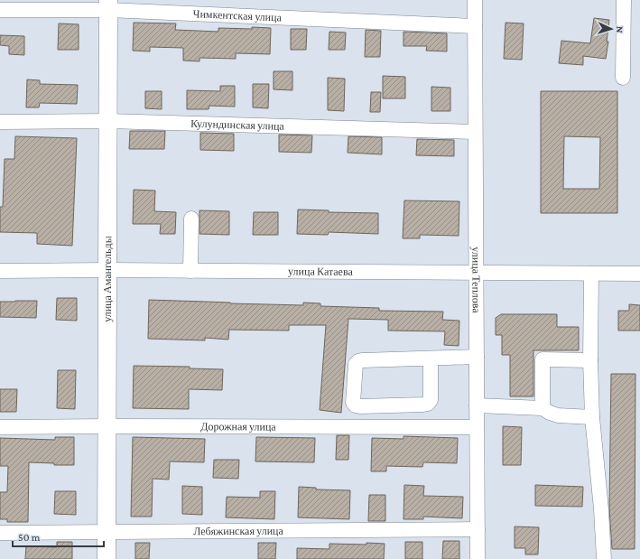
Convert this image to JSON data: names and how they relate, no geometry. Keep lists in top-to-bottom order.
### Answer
{
  "streets": {
    "main road": ["улица Амангельды"],
    "street": [
      "Чимкентская улица",
      "Кулундинская улица",
      "улица Катаева",
      "улица Теплова",
      "Дорожная улица",
      "Лебяжинская улица"
    ]
  },
  "crossings": [
    ["Чимкентская улица", "улица Амангельды"],
    ["Чимкентская улица", "улица Теплова"],
    ["Кулундинская улица", "улица Амангельды"],
    ["Кулундинская улица", "улица Теплова"],
    ["улица Катаева", "улица Амангельды"],
    ["улица Катаева", "улица Теплова"],
    ["улица Амангельды", "Дорожная улица"],
    ["улица Амангельды", "Лебяжинская улица"],
    ["улица Теплова", "Дорожная улица"],
    ["улица Теплова", "Лебяжинская улица"]
  ],
  "scale_bar": "50 m",
  "north": "right"
}
